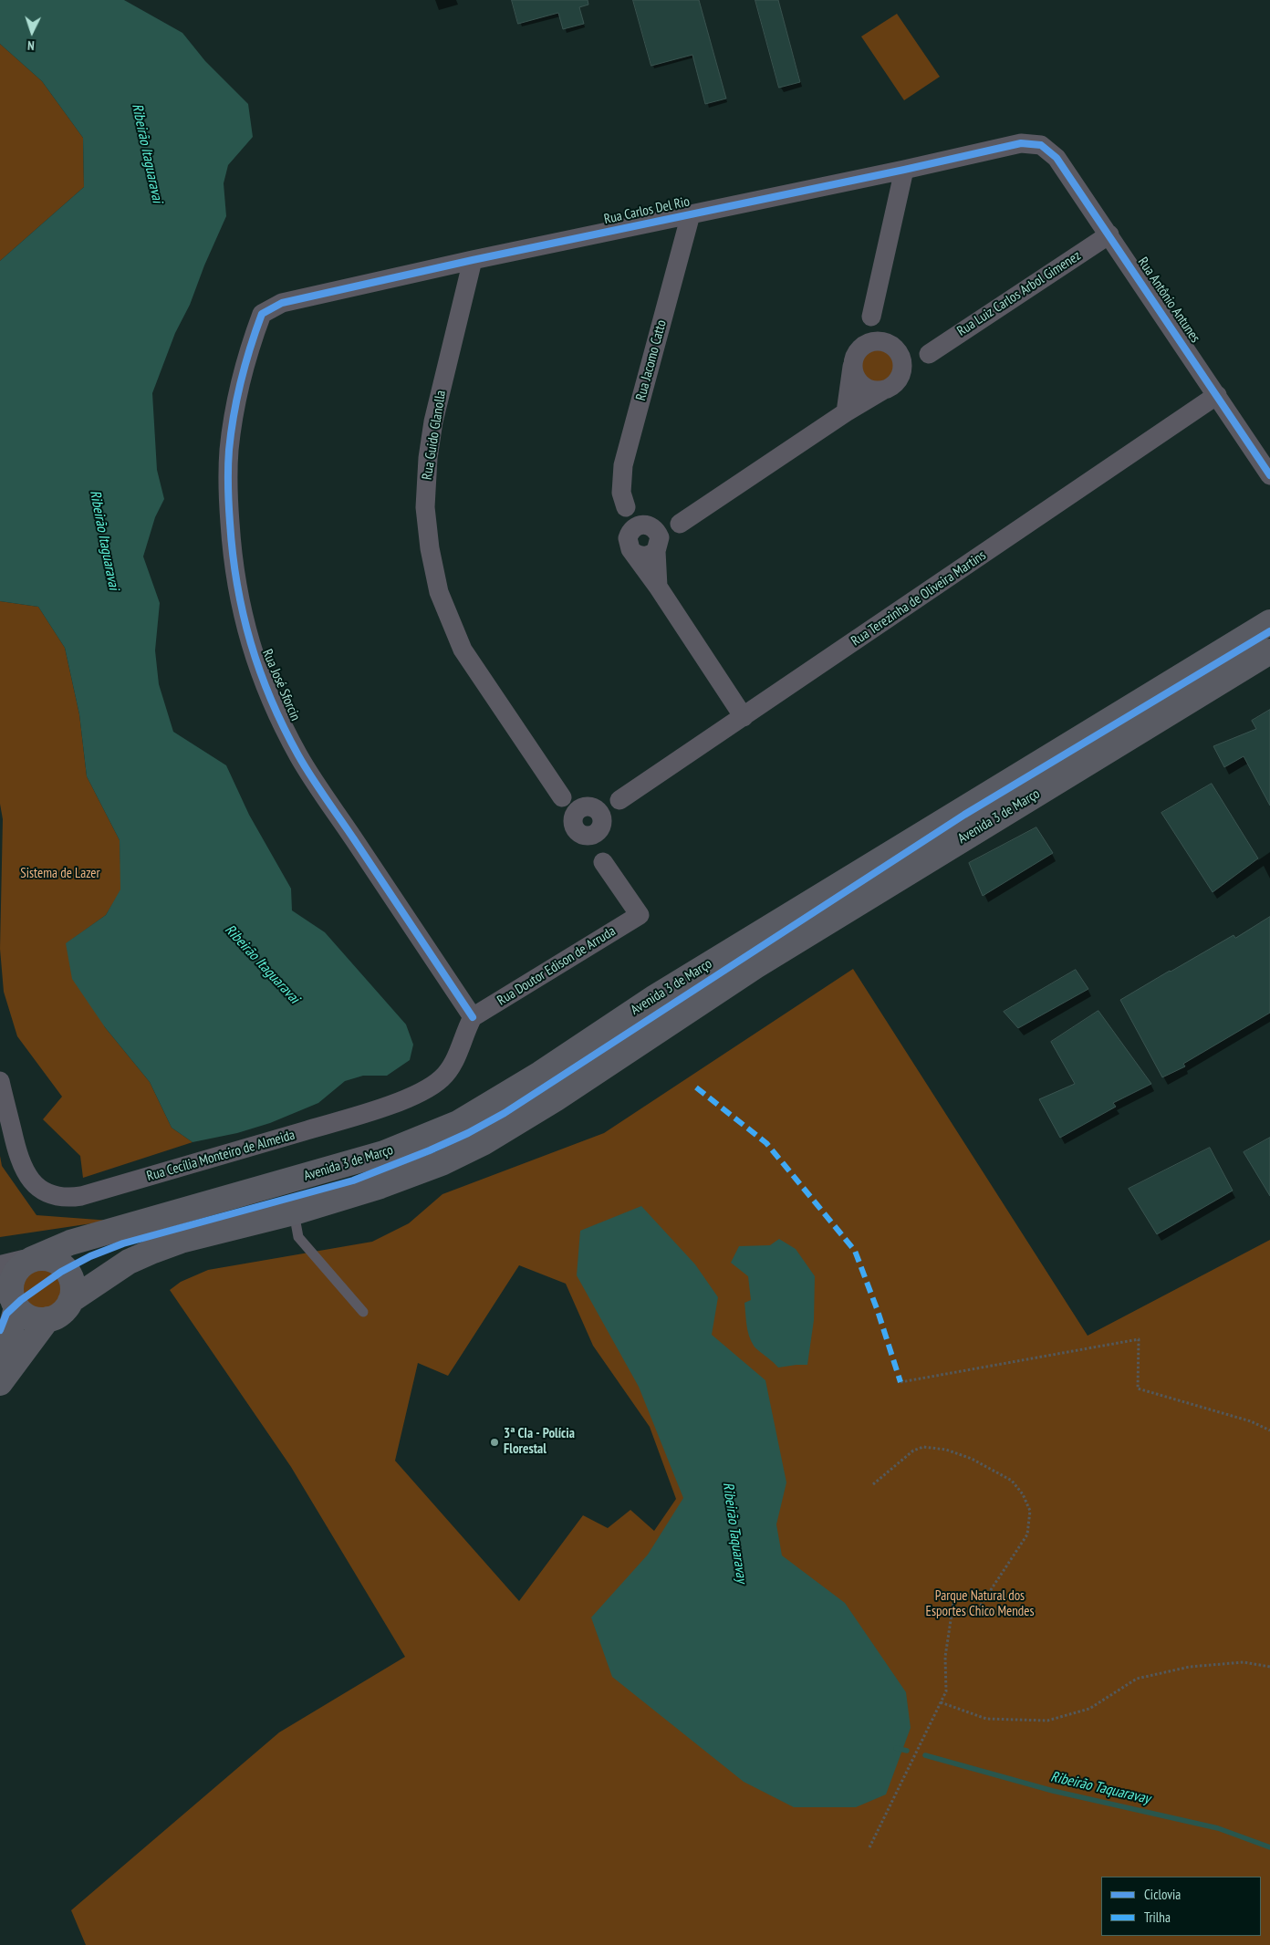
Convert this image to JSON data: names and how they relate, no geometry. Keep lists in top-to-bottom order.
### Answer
{
  "streets": {
    "main road": ["Avenida 3 de Março"],
    "street": [
      "Rua Carlos Del Rio",
      "Rua Luiz Carlos Arbol Gimenez",
      "Rua Antônio Antunes",
      "Rua Jacomo Catto",
      "Rua Guido Glanolla",
      "Rua Terezinha de Oliveira Martins",
      "Rua José Sforcin",
      "Rua Doutor Edison de Arruda",
      "Rua Cecília Monteiro de Almeida"
    ]
  },
  "crossings": [
    ["Rua Carlos Del Rio", "Rua Antônio Antunes"],
    ["Rua Carlos Del Rio", "Rua Jacomo Catto"],
    ["Rua Carlos Del Rio", "Rua Guido Glanolla"],
    ["Rua Carlos Del Rio", "Rua José Sforcin"],
    ["Rua Luiz Carlos Arbol Gimenez", "Rua Antônio Antunes"],
    ["Rua Antônio Antunes", "Rua Terezinha de Oliveira Martins"],
    ["Rua Guido Glanolla", "Rua Terezinha de Oliveira Martins"],
    ["Rua Guido Glanolla", "Rua Doutor Edison de Arruda"],
    ["Rua José Sforcin", "Rua Doutor Edison de Arruda"],
    ["Rua José Sforcin", "Rua Cecília Monteiro de Almeida"],
    ["Rua Doutor Edison de Arruda", "Rua Cecília Monteiro de Almeida"]
  ],
  "water": ["Ribeirão Itaguaravai", "Ribeirão Taquaravay"],
  "parks": ["Sistema de Lazer", "Parque Natural dos Esportes Chico Mendes"],
  "places": ["3ª CIa - Polícia Florestal"],
  "legend": ["Ciclovia", "Trilha"],
  "north": "bottom"
}
